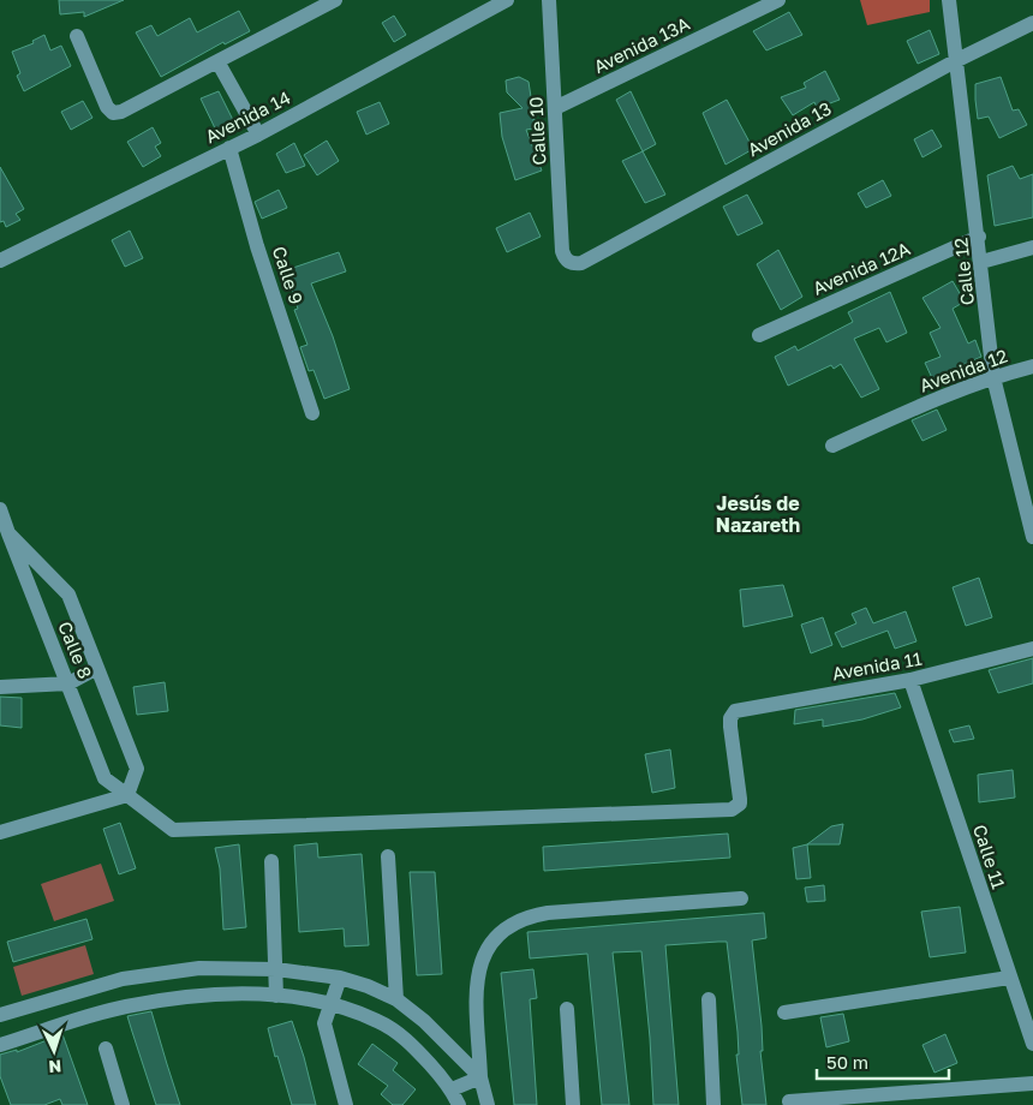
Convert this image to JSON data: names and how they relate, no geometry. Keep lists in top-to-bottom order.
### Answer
{
  "streets": {
    "street": [
      "Avenida 13A",
      "Avenida 14",
      "Avenida 13",
      "Calle 10",
      "Avenida 12A",
      "Calle 12",
      "Calle 9",
      "Avenida 12",
      "Calle 8",
      "Avenida 11",
      "Calle 11"
    ]
  },
  "crossings": [
    ["Avenida 13A", "Calle 10"],
    ["Avenida 14", "Calle 9"],
    ["Avenida 13", "Calle 10"],
    ["Avenida 13", "Calle 12"],
    ["Avenida 12A", "Calle 12"],
    ["Calle 12", "Avenida 12"],
    ["Calle 8", "Avenida 11"],
    ["Avenida 11", "Calle 11"]
  ],
  "districts": ["Jesús de Nazareth"],
  "scale_bar": "50 m",
  "north": "bottom"
}
